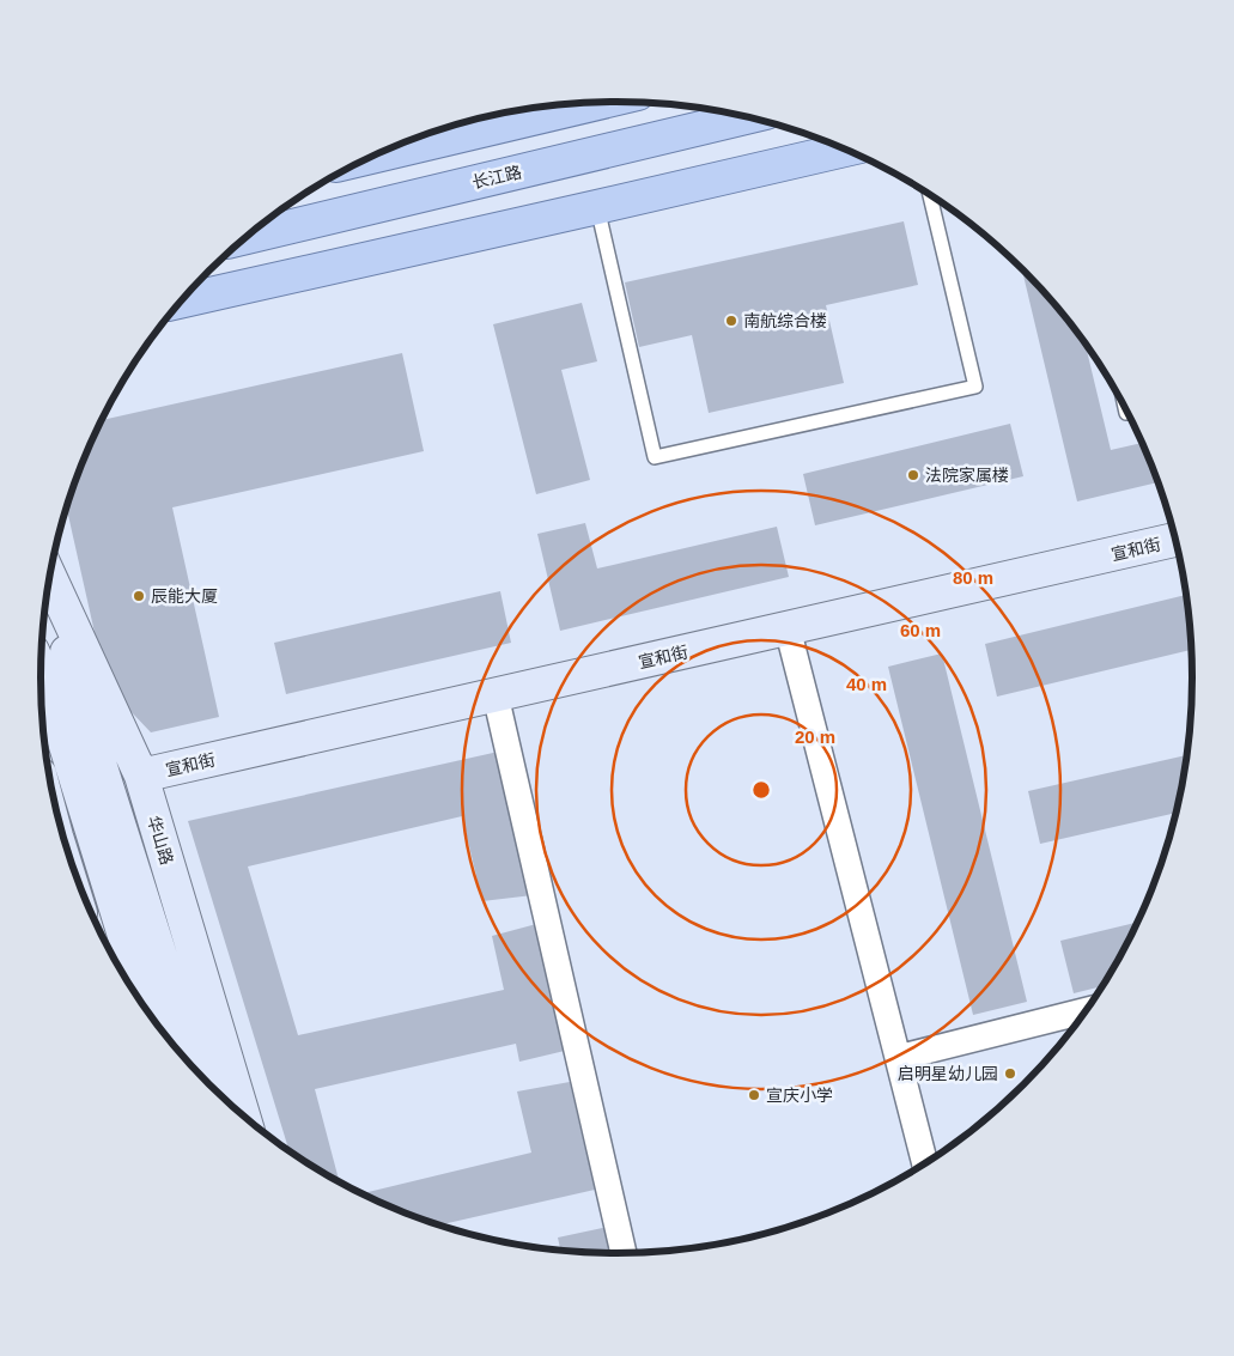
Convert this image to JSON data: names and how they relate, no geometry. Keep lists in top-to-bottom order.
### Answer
{
  "streets": {
    "main road": ["长江路", "宣和街", "华山路"]
  },
  "crossings": [
    ["宣和街", "华山路"]
  ],
  "places": [
    "南航综合楼",
    "法院家属楼",
    "辰能大厦",
    "启明星幼儿园",
    "宣庆小学"
  ],
  "rings": [
    "80 m",
    "60 m",
    "40 m",
    "20 m"
  ]
}
